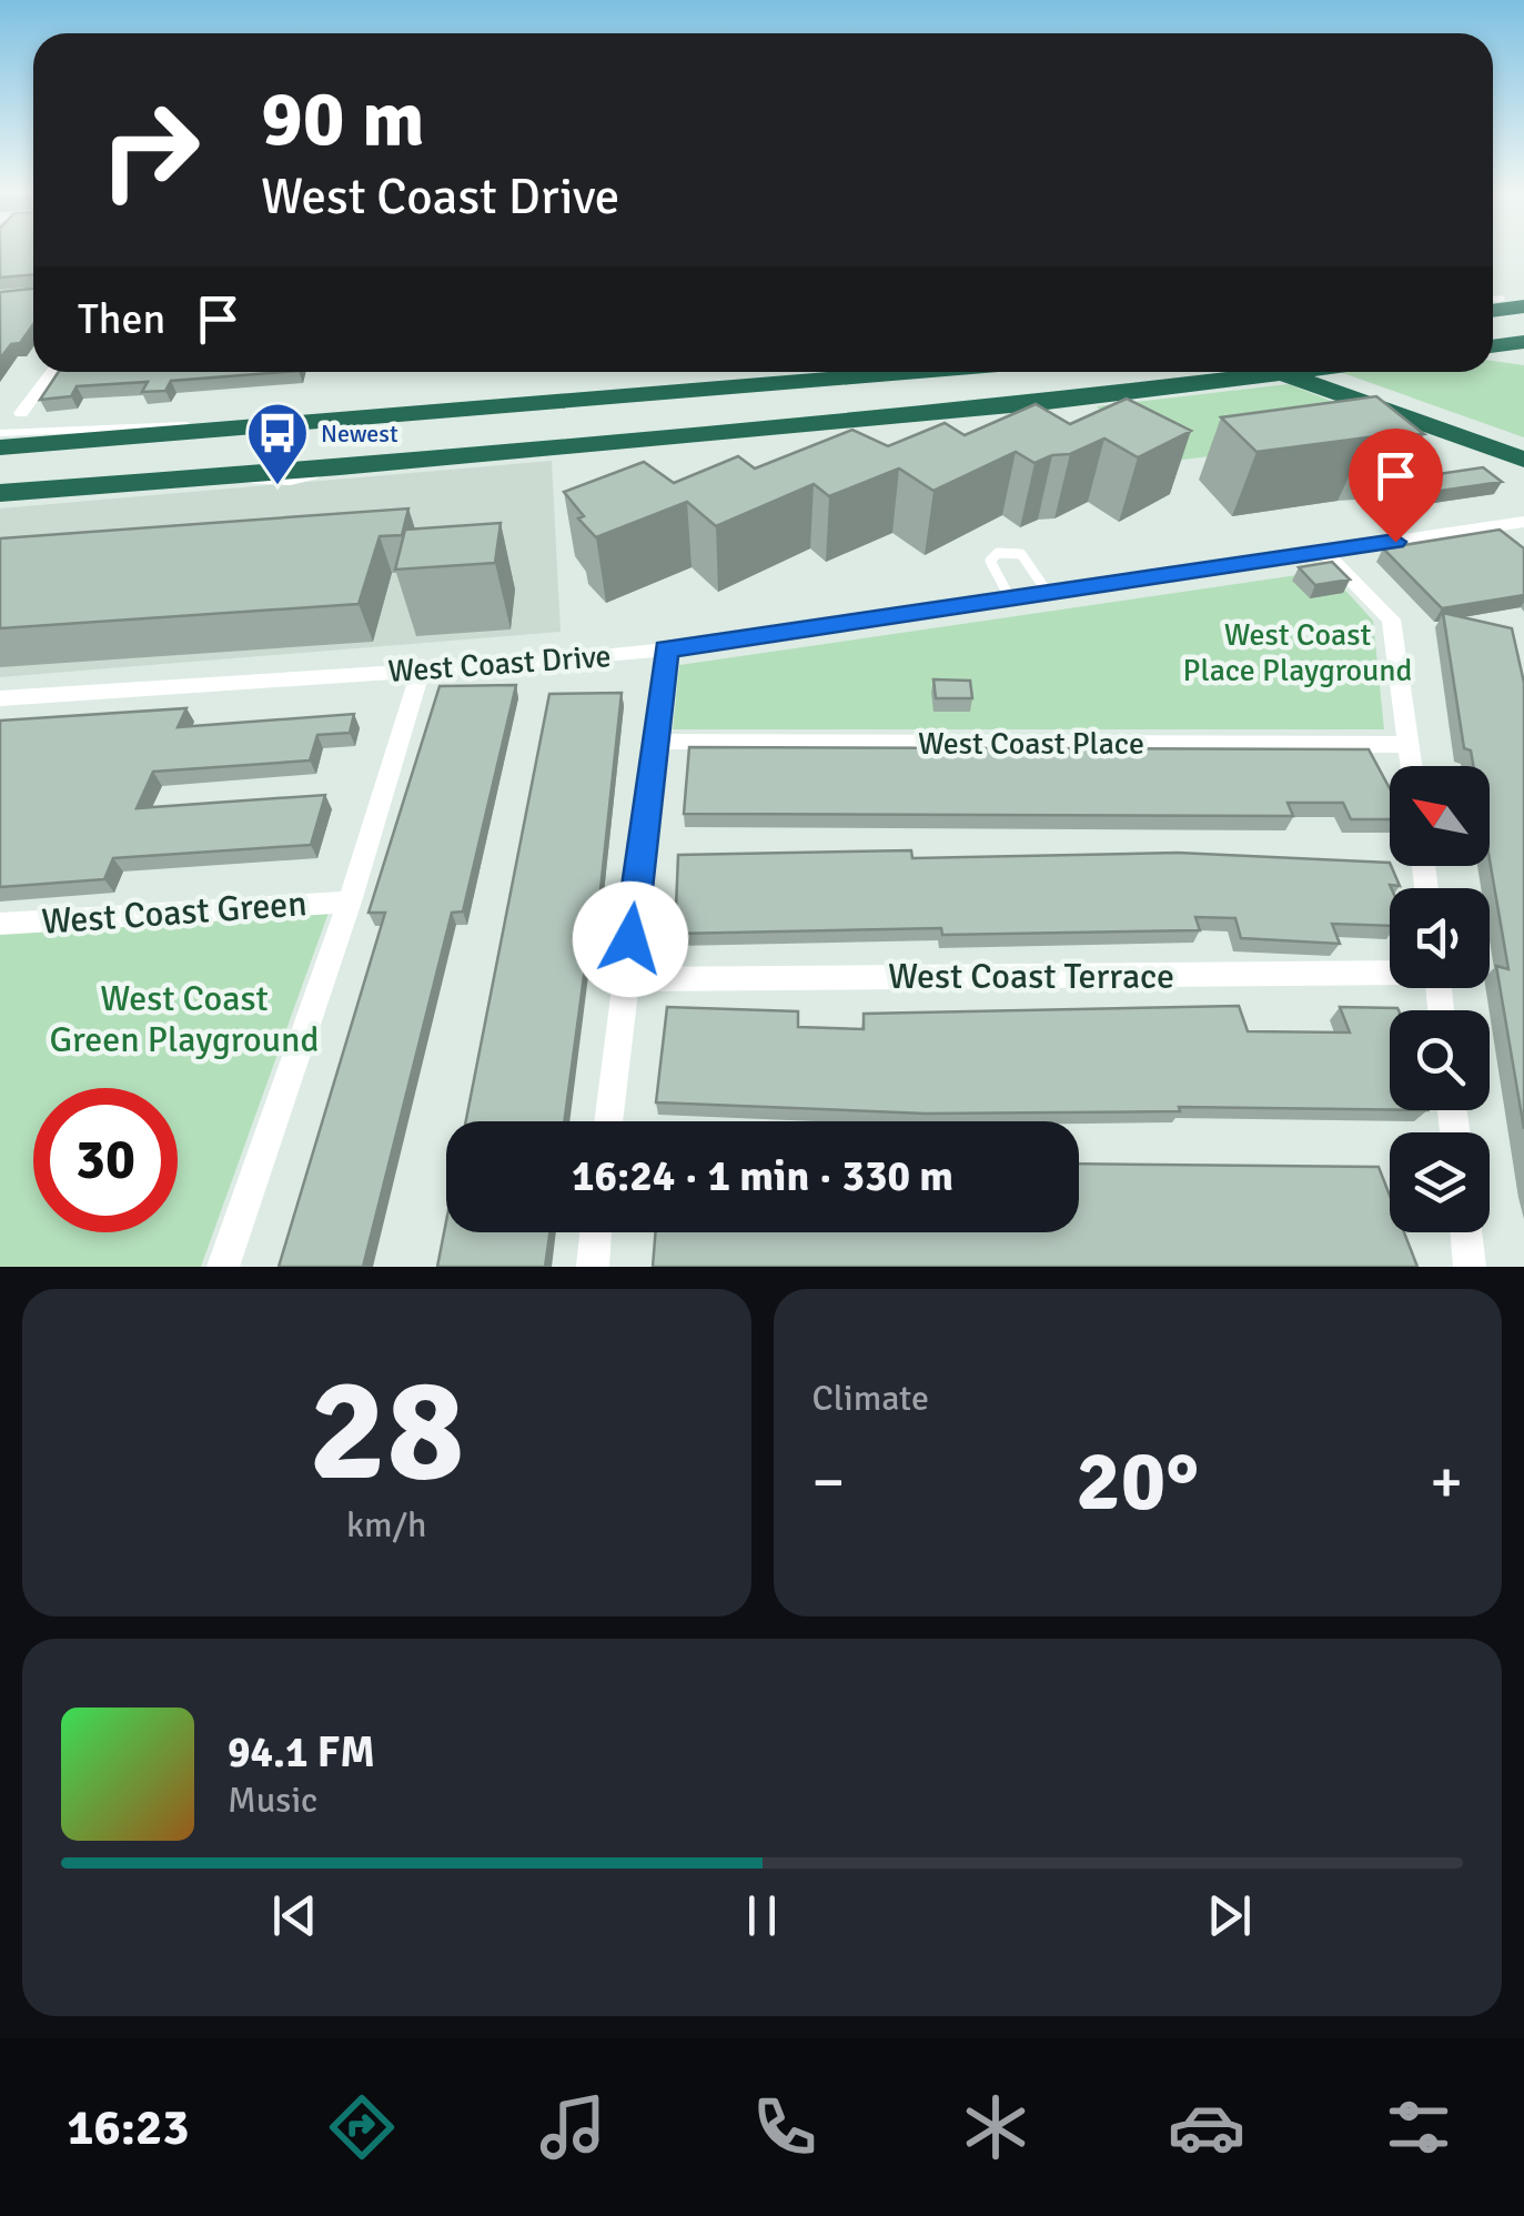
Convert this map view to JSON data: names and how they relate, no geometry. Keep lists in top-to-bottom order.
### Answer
{
  "streets": {
    "street": [
      "West Coast Drive",
      "West Coast Place",
      "West Coast Green",
      "West Coast Terrace"
    ]
  },
  "crossings": [
    ["West Coast Drive", "West Coast Green"]
  ],
  "parks": ["West Coast Place Playground", "West Coast Green Playground"],
  "places": {
    "bus stop": ["Newest"]
  },
  "north": "top left",
  "page": {
    "turn": ["90 m", "West Coast Drive"],
    "then": "Then",
    "limit": "30",
    "trip": "16:24 · 1 min · 330 m",
    "tile": [
      ["28", "km/h"],
      "Climate"
    ],
    "heat": ["−", "20°", "+"],
    "song": ["94.1 FM", "Music"],
    "tabs": "16:23"
  }
}
